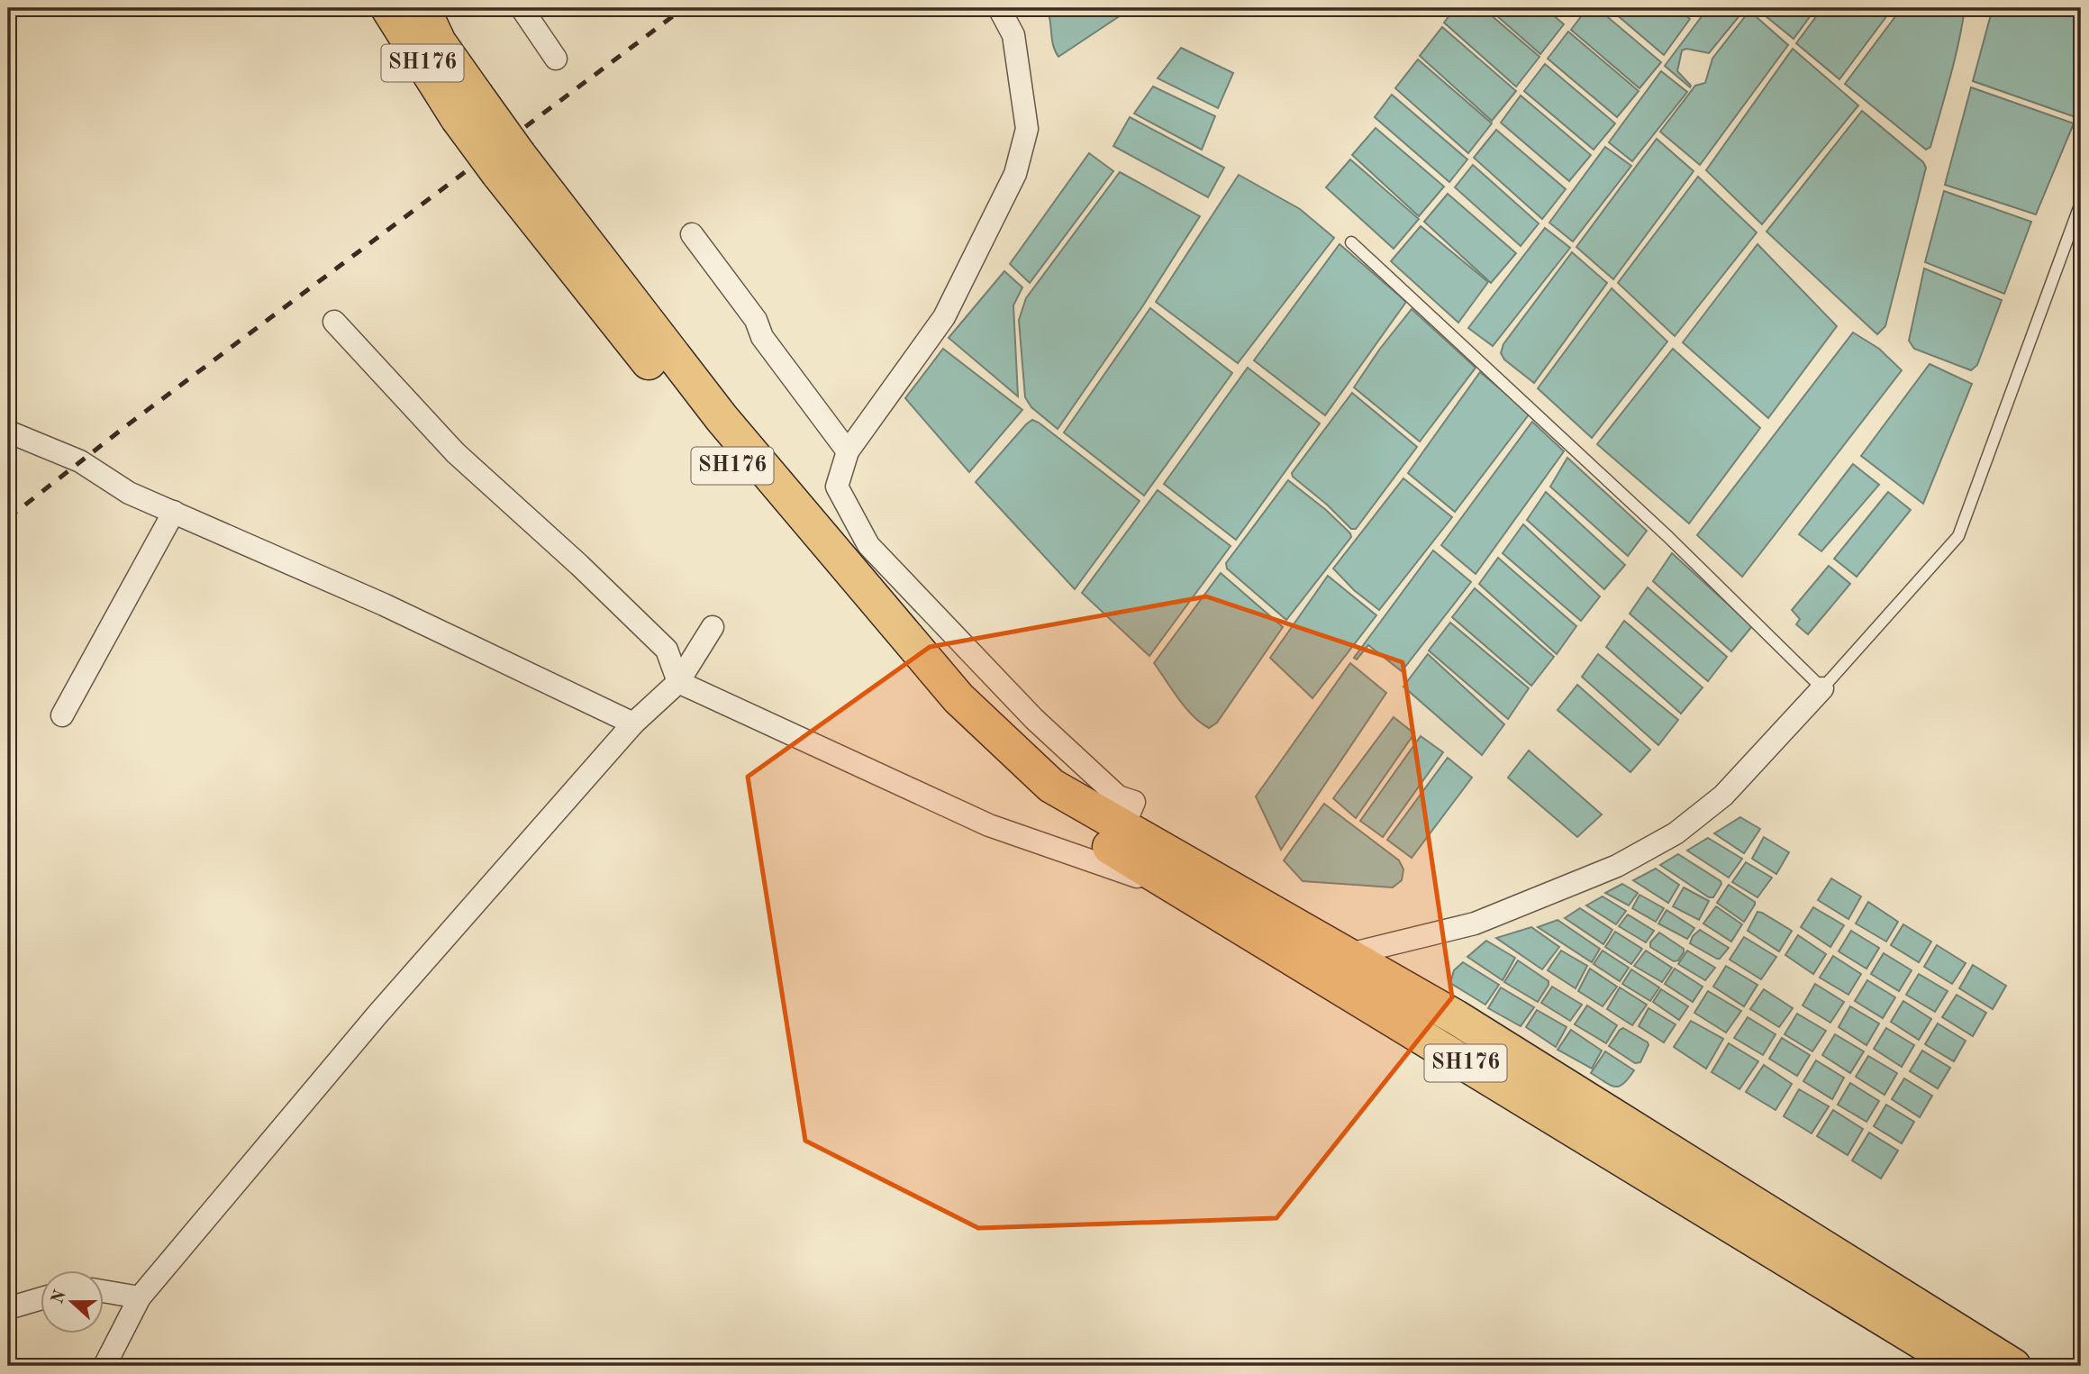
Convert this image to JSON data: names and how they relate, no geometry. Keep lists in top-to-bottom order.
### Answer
{
  "streets": {
    "main road": ["SH176"]
  },
  "north": "left"
}
